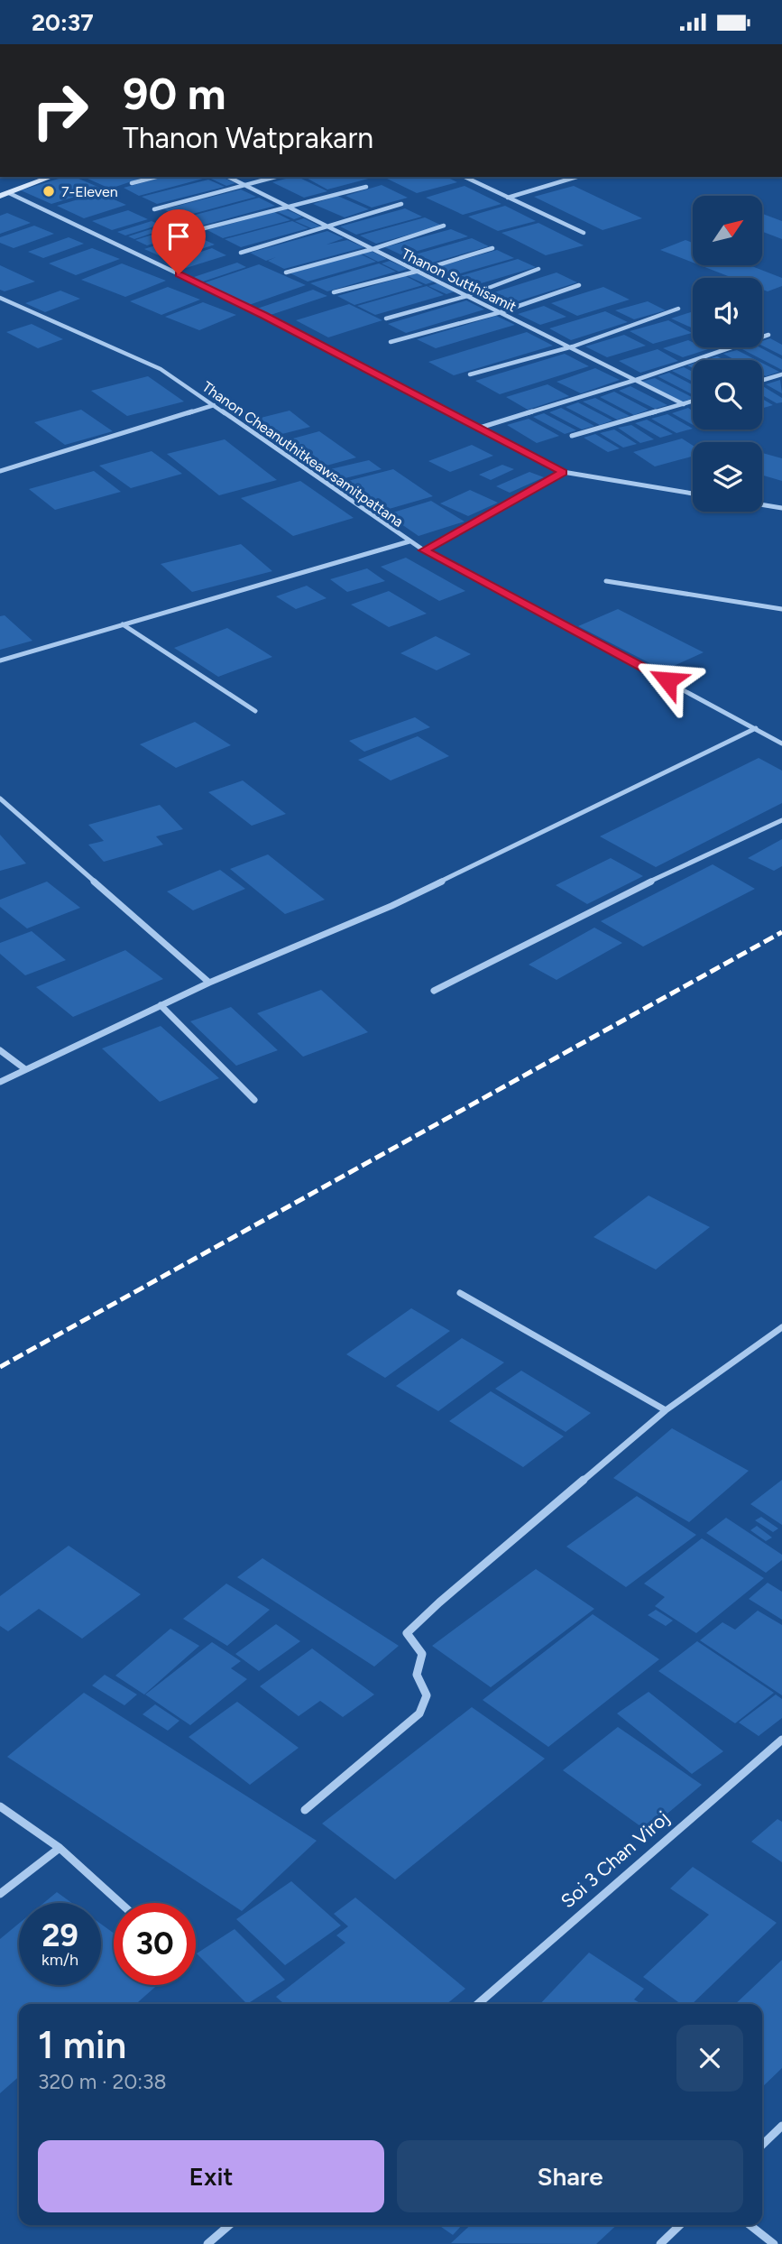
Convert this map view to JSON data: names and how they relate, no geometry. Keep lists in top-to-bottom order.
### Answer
{
  "streets": {
    "street": ["Thanon Sutthisamit", "Thanon Cheanuthitkeawsamitpattana", "Soi 3 Chan Viroj"]
  },
  "places": ["7-Eleven"],
  "north": "top right",
  "page": {
    "status": "20:37",
    "turn": ["90 m", "Thanon Watprakarn"],
    "speed": "29 km/h",
    "limit": "30",
    "heading": ["1 min", "320 m · 20:38"],
    "buttons": ["Exit", "Share"]
  }
}
